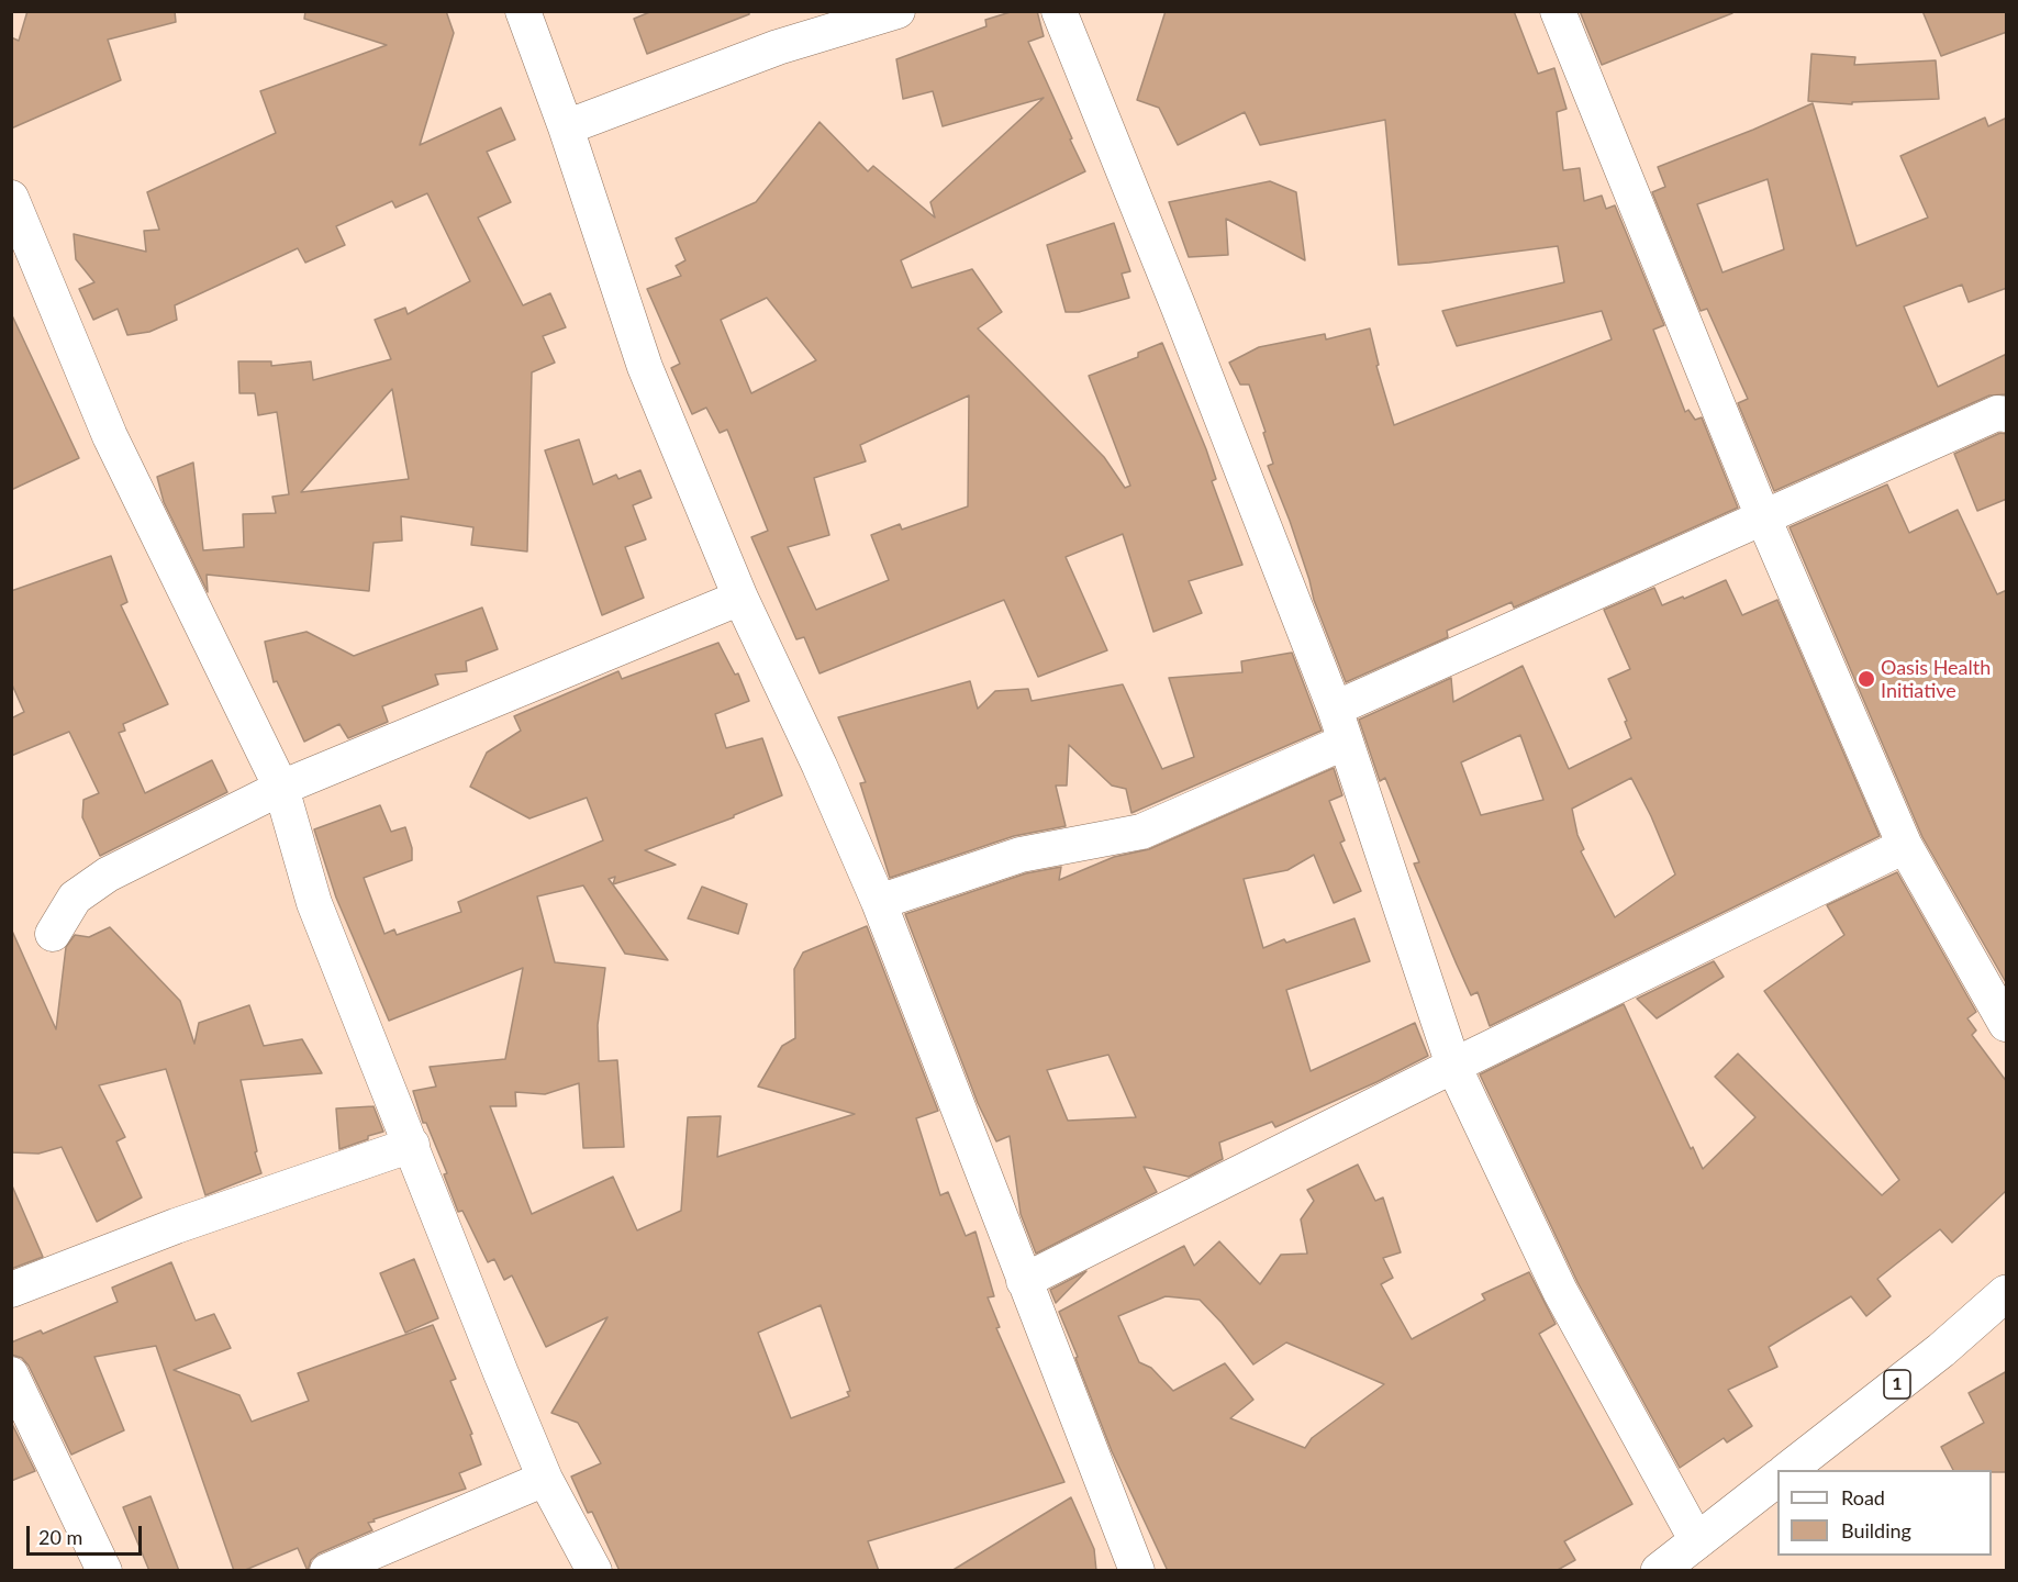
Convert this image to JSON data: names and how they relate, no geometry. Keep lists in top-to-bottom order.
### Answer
{
  "streets": {
    "main road": ["1"]
  },
  "places": ["Oasis Health Initiative"],
  "legend": ["Road", "Building"],
  "scale_bar": "20 m"
}
